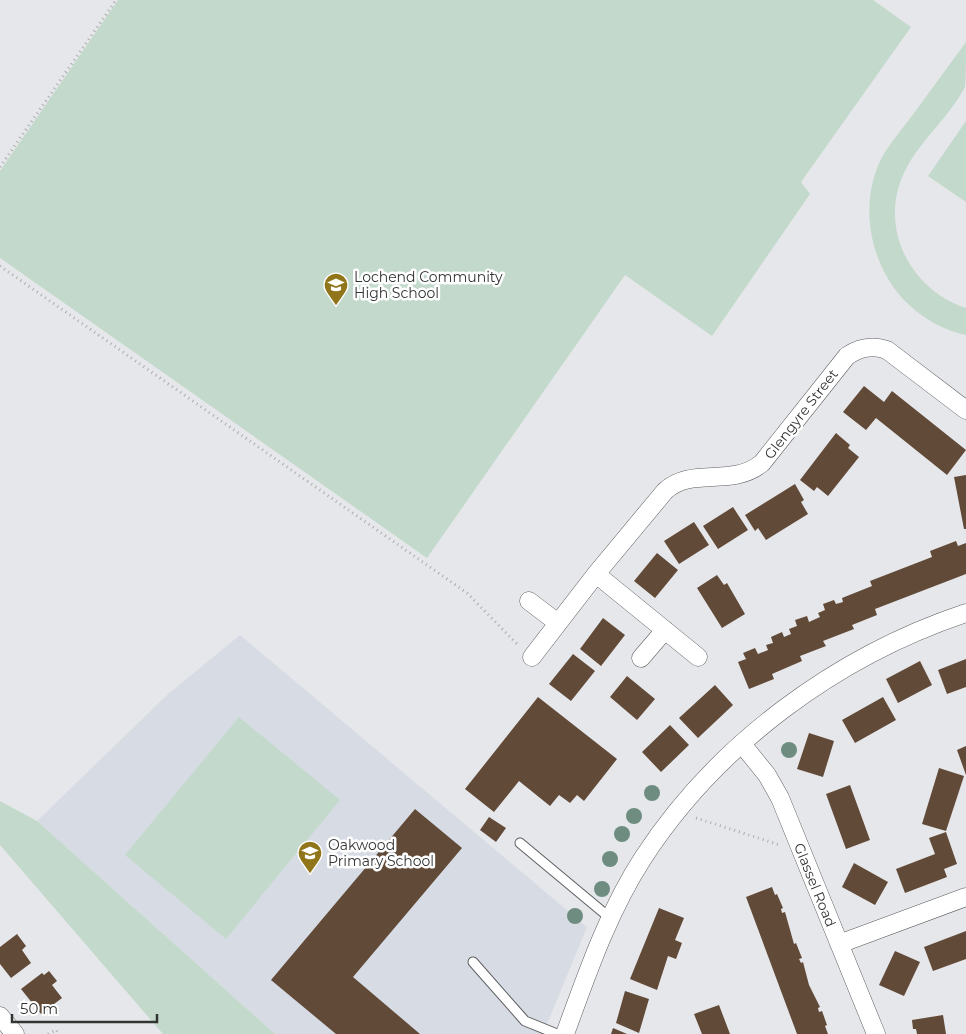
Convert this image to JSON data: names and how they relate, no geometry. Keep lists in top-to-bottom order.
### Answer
{
  "streets": {
    "street": ["Glengyre Street", "Glassel Road"]
  },
  "places": {
    "school or university": ["Lochend Community High School", "Oakwood Primary School"]
  },
  "scale_bar": "50 m"
}
